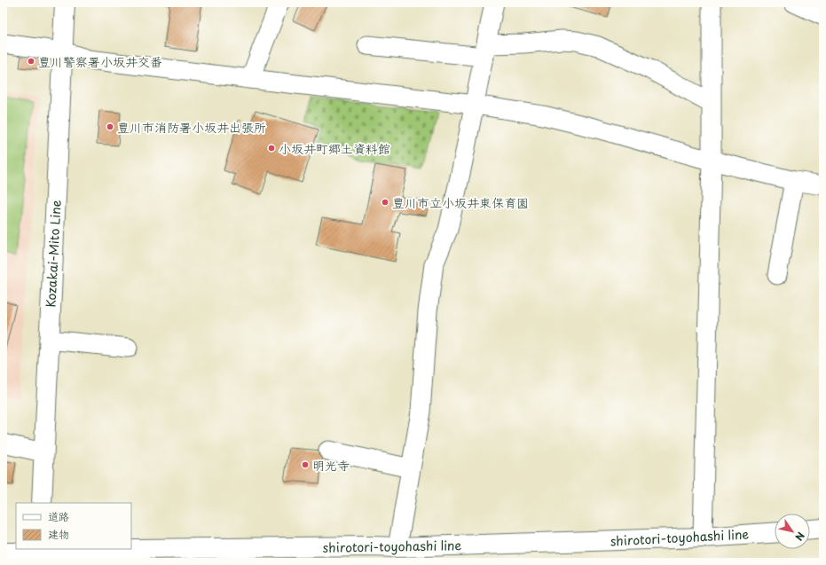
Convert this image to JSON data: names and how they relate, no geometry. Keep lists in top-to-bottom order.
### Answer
{
  "streets": {
    "main road": ["Kozakai-Mito Line", "shirotori-toyohashi line"]
  },
  "places": [
    "豊川警察署小坂井交番",
    "豊川市消防署小坂井出張所",
    "小坂井町郷土資料館",
    "豊川市立小坂井東保育園",
    "明光寺"
  ],
  "legend": ["道路", "建物"],
  "north": "bottom right"
}
